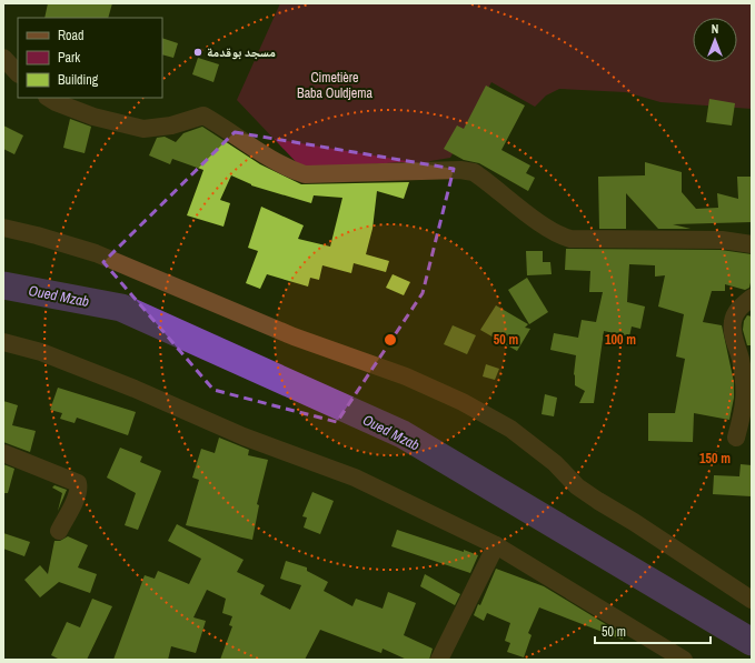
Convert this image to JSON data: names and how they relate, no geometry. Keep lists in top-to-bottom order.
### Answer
{
  "water": ["Oued Mzab"],
  "parks": ["Cimetière Baba Ouldjema"],
  "places": ["مسجد بوقدمة"],
  "legend": ["Road", "Park", "Building"],
  "scale_bar": "50 m",
  "north": "top",
  "rings": ["50 m", "100 m", "150 m"]
}
